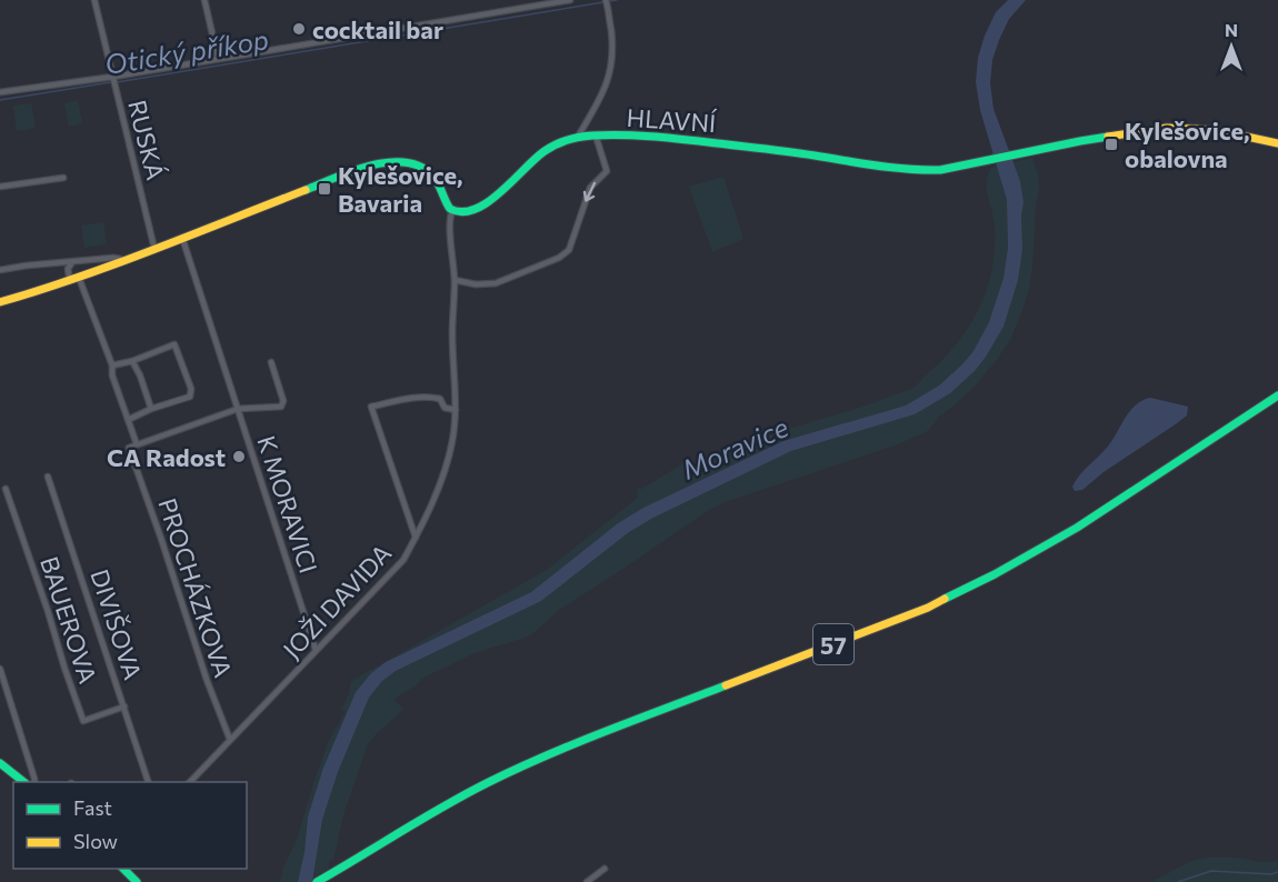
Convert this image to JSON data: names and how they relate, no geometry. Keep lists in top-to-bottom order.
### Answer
{
  "streets": {
    "street": [
      "HLAVNÍ",
      "RUSKÁ",
      "K MORAVICI",
      "PROCHÁZKOVA",
      "JOŽI DAVIDA",
      "BAUEROVA",
      "DIVIŠOVA",
      "57"
    ]
  },
  "crossings": [
    ["HLAVNÍ", "JOŽI DAVIDA"],
    ["K MORAVICI", "JOŽI DAVIDA"],
    ["PROCHÁZKOVA", "JOŽI DAVIDA"],
    ["BAUEROVA", "DIVIŠOVA"]
  ],
  "water": ["Otický příkop", "Moravice"],
  "places": {
    "other": ["cocktail bar", "CA Radost"],
    "transit": ["Kylešovice, obalovna", "Kylešovice, Bavaria"]
  },
  "legend": ["Fast", "Slow"],
  "north": "top"
}
